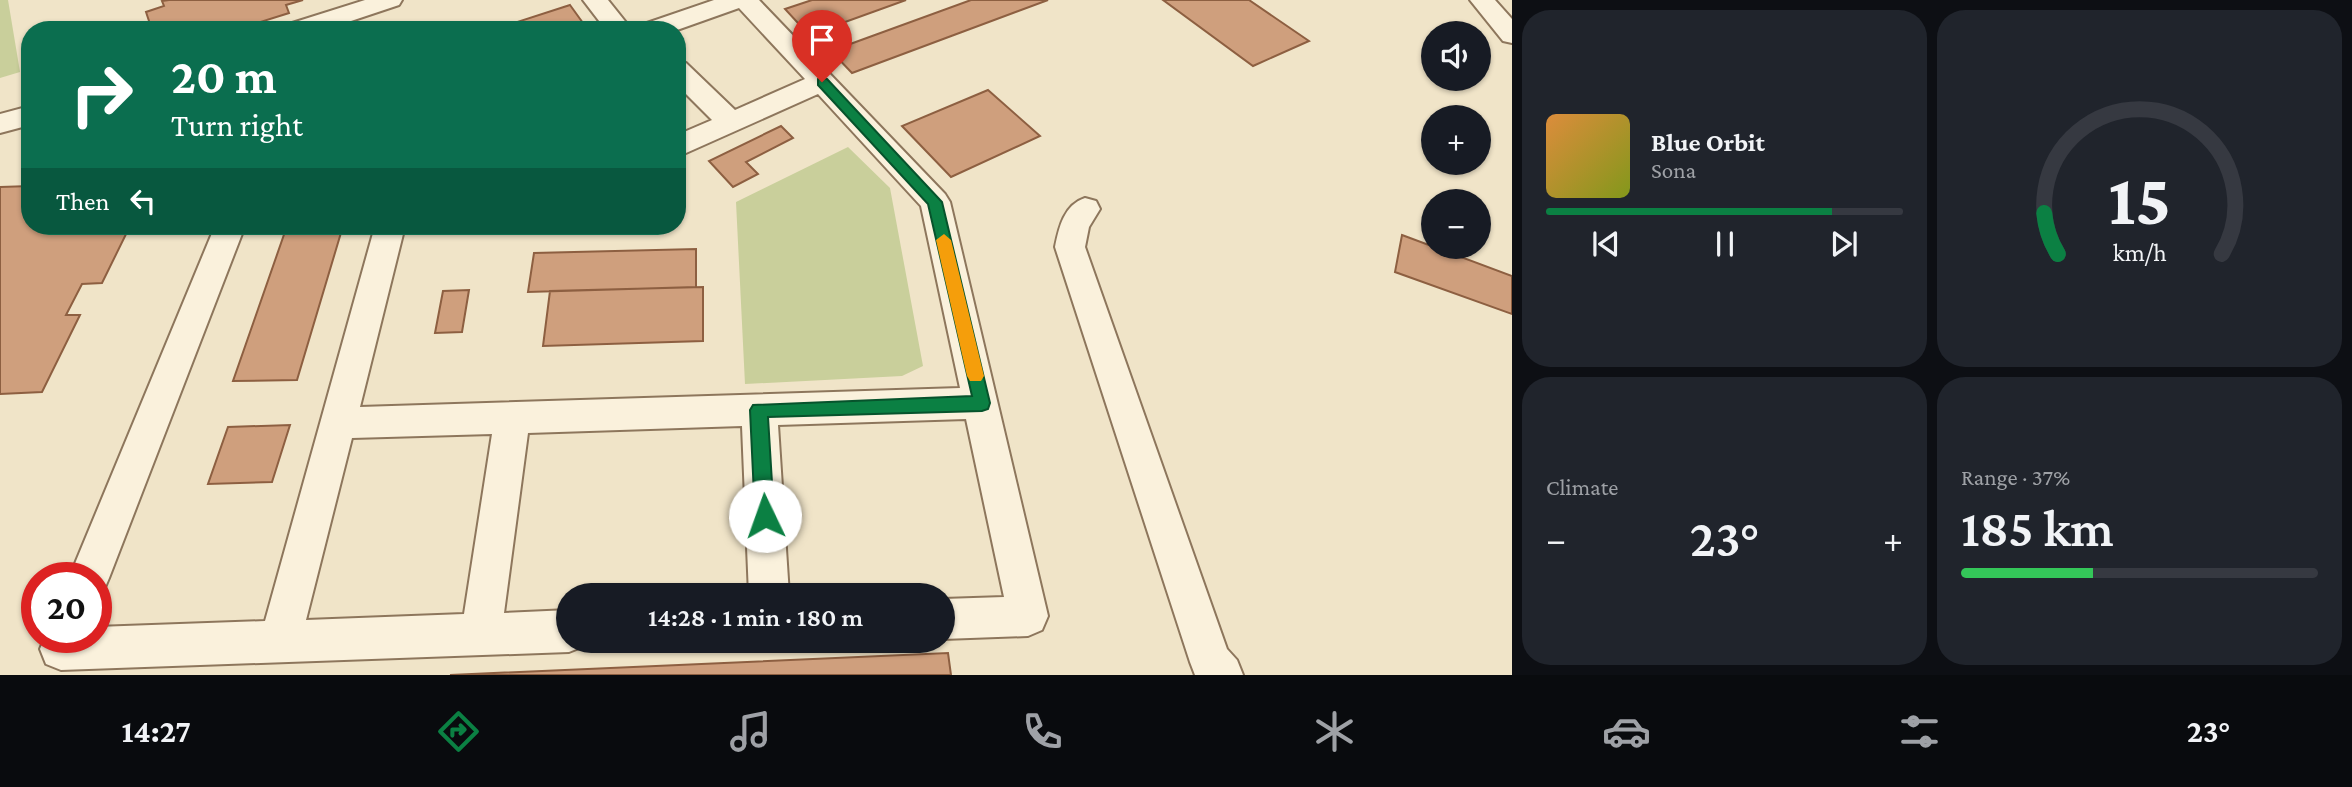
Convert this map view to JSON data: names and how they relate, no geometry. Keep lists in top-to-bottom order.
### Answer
{
  "page": {
    "map_buttons": ["+", "−"],
    "turn": ["20 m", "Turn right"],
    "song": ["Blue Orbit", "Sona"],
    "then": "Then",
    "tile": [
      "Climate",
      ["Range · 37%", "185 km"]
    ],
    "heat": ["−", "23°", "+"],
    "limit": "20",
    "trip": "14:28 · 1 min · 180 m",
    "tabs": ["14:27", "23°"],
    "gauge": ["15", "km/h"]
  }
}
